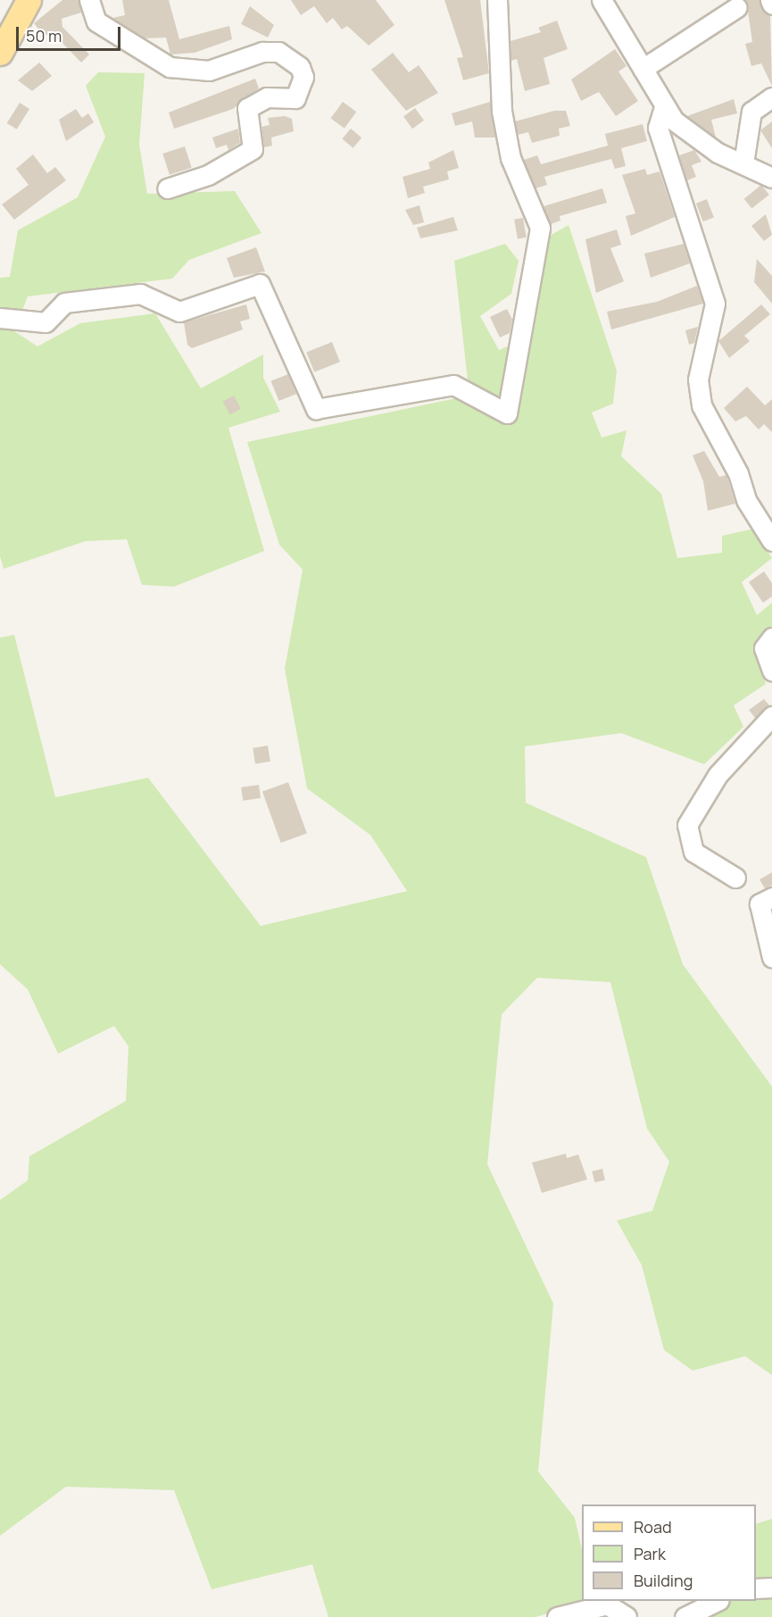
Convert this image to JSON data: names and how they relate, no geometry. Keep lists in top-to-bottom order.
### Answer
{
  "legend": ["Road", "Park", "Building"],
  "scale_bar": "50 m"
}
